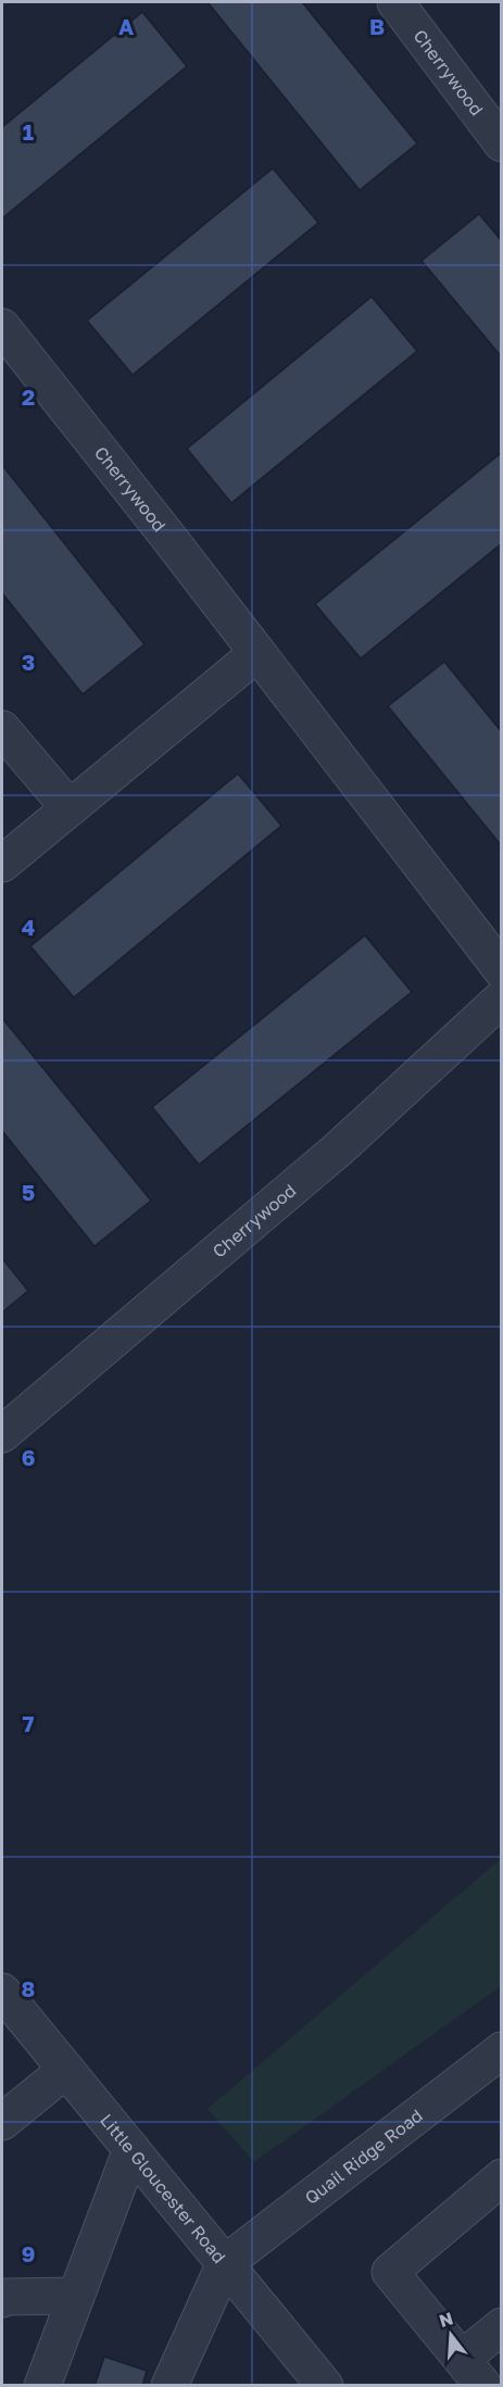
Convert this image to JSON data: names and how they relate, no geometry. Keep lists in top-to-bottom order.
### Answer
{
  "streets": {
    "street": ["Cherrywood", "Quail Ridge Road", "Little Gloucester Road"]
  },
  "crossings": [
    ["Quail Ridge Road", "Little Gloucester Road"]
  ],
  "north": "top",
  "grid": {
    "columns": ["A", "B"],
    "rows": [
      "1",
      "2",
      "3",
      "4",
      "5",
      "6",
      "7",
      "8",
      "9"
    ]
  }
}
